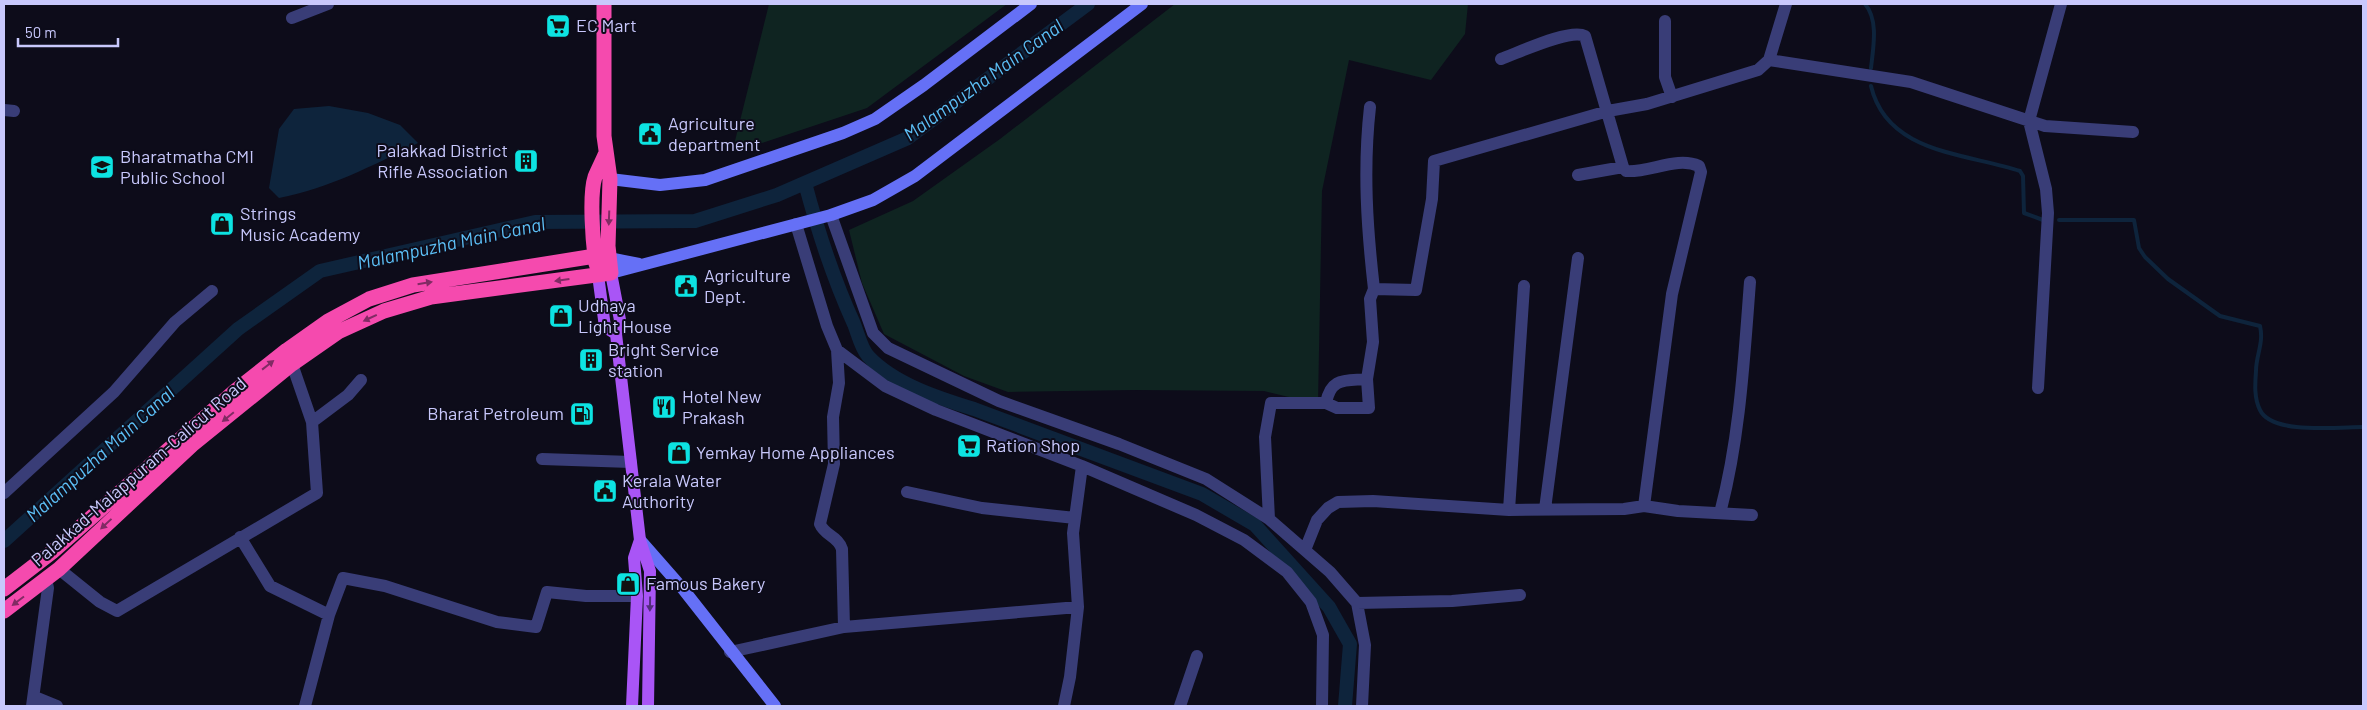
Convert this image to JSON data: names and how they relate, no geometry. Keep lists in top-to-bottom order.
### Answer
{
  "streets": {
    "highway": ["Palakkad-Malappuram-Calicut Road"]
  },
  "water": ["Malampuzha Main Canal"],
  "places": {
    "supermarket": ["EC Mart", "Ration Shop"],
    "public building": ["Agriculture department", "Agriculture Dept.", "Kerala Water Authority"],
    "building": ["Palakkad District Rifle Association", "Bright Service station"],
    "school or university": ["Bharatmatha CMI Public School"],
    "shop": [
      "Strings Music Academy",
      "Udhaya Light House",
      "Yemkay Home Appliances",
      "Famous Bakery"
    ],
    "restaurant": ["Hotel New Prakash"],
    "fuel station": ["Bharat Petroleum"]
  },
  "scale_bar": "50 m"
}
